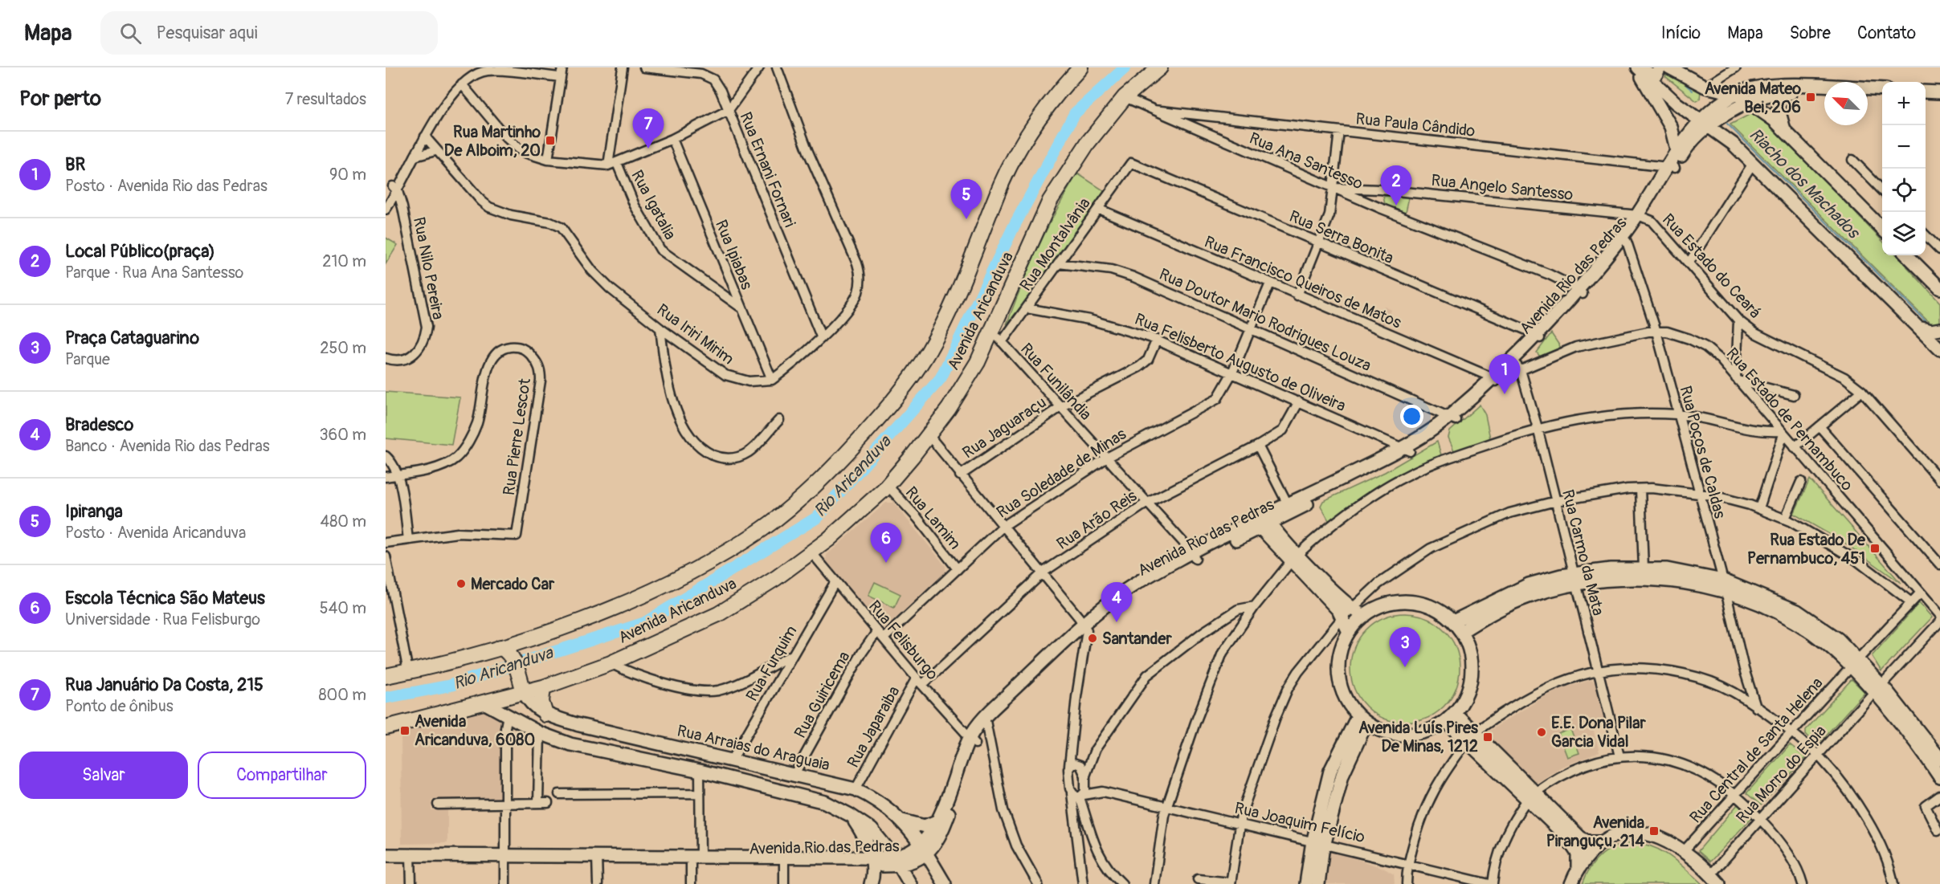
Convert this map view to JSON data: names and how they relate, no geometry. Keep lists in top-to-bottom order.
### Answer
{
  "streets": {
    "highway": ["Avenida Aricanduva"],
    "main road": ["Avenida Rio das Pedras", "Rua Arraias do Araguaia"],
    "street": [
      "Rua Paula Cândido",
      "Rua Ana Santesso",
      "Rua Ernani Fornari",
      "Rua Angelo Santesso",
      "Rua Igatalia",
      "Rua Serra Bonita",
      "Rua Montalvânia",
      "Rua Ipiabas",
      "Rua Estado do Ceará",
      "Rua Nilo Pereira",
      "Rua Francisco Queiros de Matos",
      "Rua Doutor Mario Rodrigues Louza",
      "Rua Iriri Mirim",
      "Rua Felisberto Augusto de Oliveira",
      "Rua Funilândia",
      "Rua Estado de Pernambuco",
      "Rua Jaguaraçu",
      "Rua Pierre Lescot",
      "Rua Poços de Caldas",
      "Rua Soledade de Minas",
      "Rua Lamim",
      "Rua Arão Reis",
      "Rua Carmo da Mata",
      "Rua Felisburgo",
      "Rua Furquim",
      "Rua Guiricema",
      "Rua Japaraiba",
      "Rua Central de Santa Helena",
      "Rua Morro do Espia",
      "Rua Joaquim Felício"
    ]
  },
  "crossings": [
    ["Rua Paula Cândido", "Rua Ana Santesso"],
    ["Rua Paula Cândido", "Avenida Rio das Pedras"],
    ["Rua Ana Santesso", "Rua Angelo Santesso"],
    ["Rua Ana Santesso", "Avenida Rio das Pedras"],
    ["Rua Ana Santesso", "Avenida Aricanduva"],
    ["Rua Angelo Santesso", "Rua Estado do Ceará"],
    ["Rua Angelo Santesso", "Avenida Rio das Pedras"],
    ["Rua Igatalia", "Rua Ipiabas"],
    ["Rua Serra Bonita", "Rua Montalvânia"],
    ["Rua Serra Bonita", "Avenida Rio das Pedras"],
    ["Rua Montalvânia", "Rua Francisco Queiros de Matos"],
    ["Rua Montalvânia", "Avenida Aricanduva"],
    ["Rua Montalvânia", "Rua Doutor Mario Rodrigues Louza"],
    ["Rua Montalvânia", "Rua Felisberto Augusto de Oliveira"],
    ["Rua Montalvânia", "Rua Funilândia"],
    ["Rua Ipiabas", "Rua Iriri Mirim"],
    ["Rua Estado do Ceará", "Avenida Rio das Pedras"],
    ["Avenida Rio das Pedras", "Rua Francisco Queiros de Matos"],
    ["Avenida Rio das Pedras", "Rua Doutor Mario Rodrigues Louza"],
    ["Avenida Rio das Pedras", "Rua Felisberto Augusto de Oliveira"],
    ["Avenida Rio das Pedras", "Rua Funilândia"],
    ["Avenida Rio das Pedras", "Rua Estado de Pernambuco"],
    ["Avenida Rio das Pedras", "Rua Poços de Caldas"],
    ["Avenida Rio das Pedras", "Rua Carmo da Mata"],
    ["Avenida Rio das Pedras", "Rua Felisburgo"],
    ["Avenida Rio das Pedras", "Rua Arraias do Araguaia"],
    ["Rua Francisco Queiros de Matos", "Rua Soledade de Minas"],
    ["Avenida Aricanduva", "Rua Funilândia"],
    ["Avenida Aricanduva", "Rua Lamim"],
    ["Avenida Aricanduva", "Rua Felisburgo"],
    ["Avenida Aricanduva", "Rua Arraias do Araguaia"],
    ["Rua Doutor Mario Rodrigues Louza", "Rua Soledade de Minas"],
    ["Rua Felisberto Augusto de Oliveira", "Rua Jaguaraçu"],
    ["Rua Felisberto Augusto de Oliveira", "Rua Soledade de Minas"],
    ["Rua Felisberto Augusto de Oliveira", "Rua Arão Reis"],
    ["Rua Funilândia", "Rua Jaguaraçu"],
    ["Rua Funilândia", "Rua Soledade de Minas"],
    ["Rua Funilândia", "Rua Arão Reis"],
    ["Rua Estado de Pernambuco", "Rua Poços de Caldas"],
    ["Rua Estado de Pernambuco", "Rua Carmo da Mata"],
    ["Rua Estado de Pernambuco", "Rua Central de Santa Helena"],
    ["Rua Soledade de Minas", "Rua Lamim"],
    ["Rua Soledade de Minas", "Rua Felisburgo"],
    ["Rua Arão Reis", "Rua Felisburgo"],
    ["Rua Arão Reis", "Rua Japaraiba"],
    ["Rua Felisburgo", "Rua Furquim"],
    ["Rua Felisburgo", "Rua Guiricema"],
    ["Rua Felisburgo", "Rua Japaraiba"],
    ["Rua Furquim", "Rua Arraias do Araguaia"],
    ["Rua Guiricema", "Rua Arraias do Araguaia"],
    ["Rua Japaraiba", "Rua Arraias do Araguaia"]
  ],
  "water": ["Riacho dos Machados", "Rio Aricanduva"],
  "places": {
    "transit": [
      "Avenida Mateo Bei, 206",
      "Rua Martinho De Alboim, 20",
      "Rua Estado De Pernambuco, 451",
      "Avenida Aricanduva, 6080",
      "Avenida Luís Pires De Minas, 1212",
      "Avenida Piranguçu, 214"
    ],
    "other": ["Mercado Car", "Santander", "E.E. Dona Pilar Garcia Vidal"]
  },
  "north": "top left",
  "page": {
    "header": "Mapa",
    "search": "Pesquisar aqui",
    "nav": [
      "Início",
      "Mapa",
      "Sobre",
      "Contato"
    ],
    "heading": ["Por perto", "7 resultados"],
    "map_buttons": ["+", "−"],
    "pins": [
      "7",
      "2",
      "5",
      "1",
      "6",
      "4",
      "3"
    ],
    "list": [
      {
        "mark": "1",
        "name": "BR",
        "note": "Posto · Avenida Rio das Pedras",
        "value": "90 m"
      },
      {
        "mark": "2",
        "name": "Local Público(praça)",
        "note": "Parque · Rua Ana Santesso",
        "value": "210 m"
      },
      {
        "mark": "3",
        "name": "Praça Cataguarino",
        "note": "Parque",
        "value": "250 m"
      },
      {
        "mark": "4",
        "name": "Bradesco",
        "note": "Banco · Avenida Rio das Pedras",
        "value": "360 m"
      },
      {
        "mark": "5",
        "name": "Ipiranga",
        "note": "Posto · Avenida Aricanduva",
        "value": "480 m"
      },
      {
        "mark": "6",
        "name": "Escola Técnica São Mateus",
        "note": "Universidade · Rua Felisburgo",
        "value": "540 m"
      },
      {
        "mark": "7",
        "name": "Rua Januário Da Costa, 215",
        "note": "Ponto de ônibus",
        "value": "800 m"
      }
    ],
    "buttons": ["Salvar", "Compartilhar"]
  }
}
